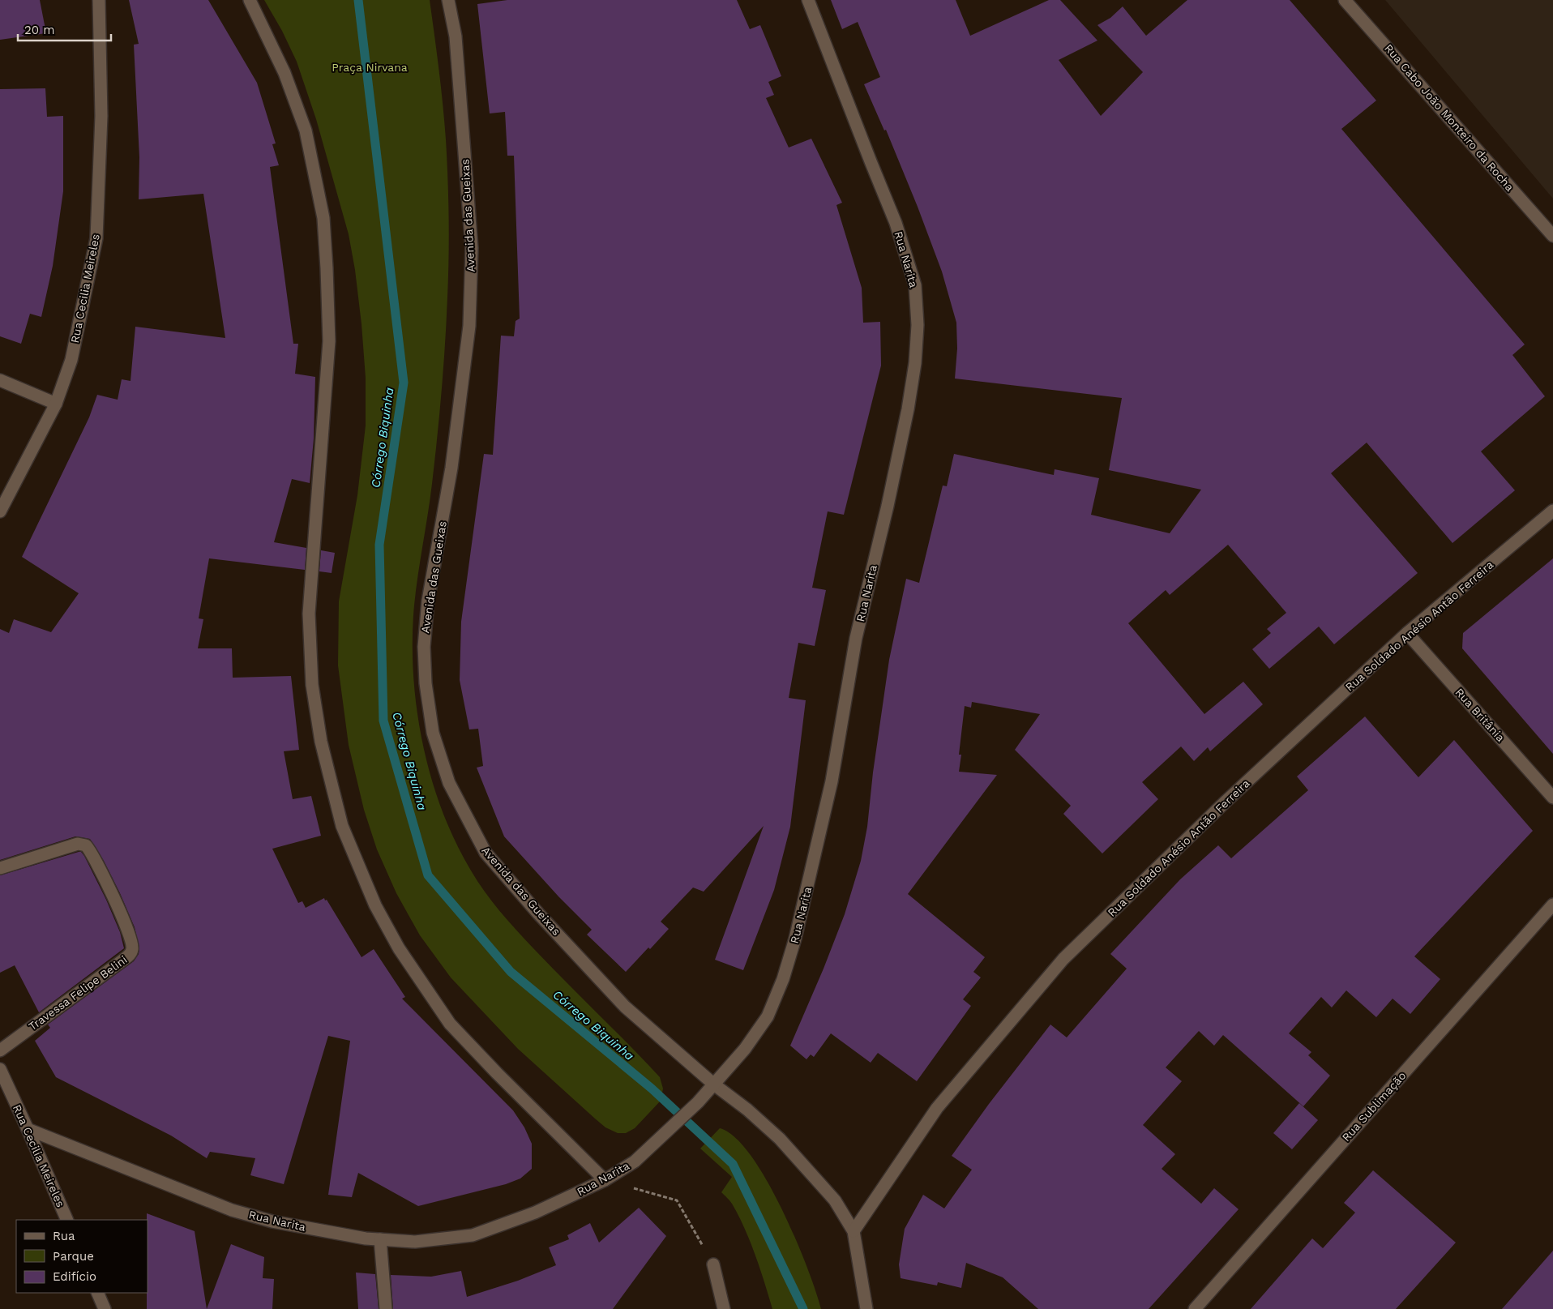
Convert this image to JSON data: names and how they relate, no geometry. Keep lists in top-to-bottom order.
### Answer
{
  "streets": {
    "street": [
      "Rua Cabo João Monteiro da Rocha",
      "Avenida das Gueixas",
      "Rua Narita",
      "Rua Cecilia Meireles",
      "Rua Soldado Anésio Antão Ferreira",
      "Rua Britânia",
      "Travessa Felipe Belini",
      "Rua Sublimação"
    ]
  },
  "crossings": [
    ["Avenida das Gueixas", "Rua Narita"],
    ["Avenida das Gueixas", "Rua Soldado Anésio Antão Ferreira"],
    ["Rua Narita", "Rua Cecilia Meireles"],
    ["Rua Soldado Anésio Antão Ferreira", "Rua Britânia"]
  ],
  "water": ["Córrego Biquinha"],
  "parks": ["Praça Nirvana"],
  "legend": ["Rua", "Parque", "Edifício"],
  "scale_bar": "20 m"
}
